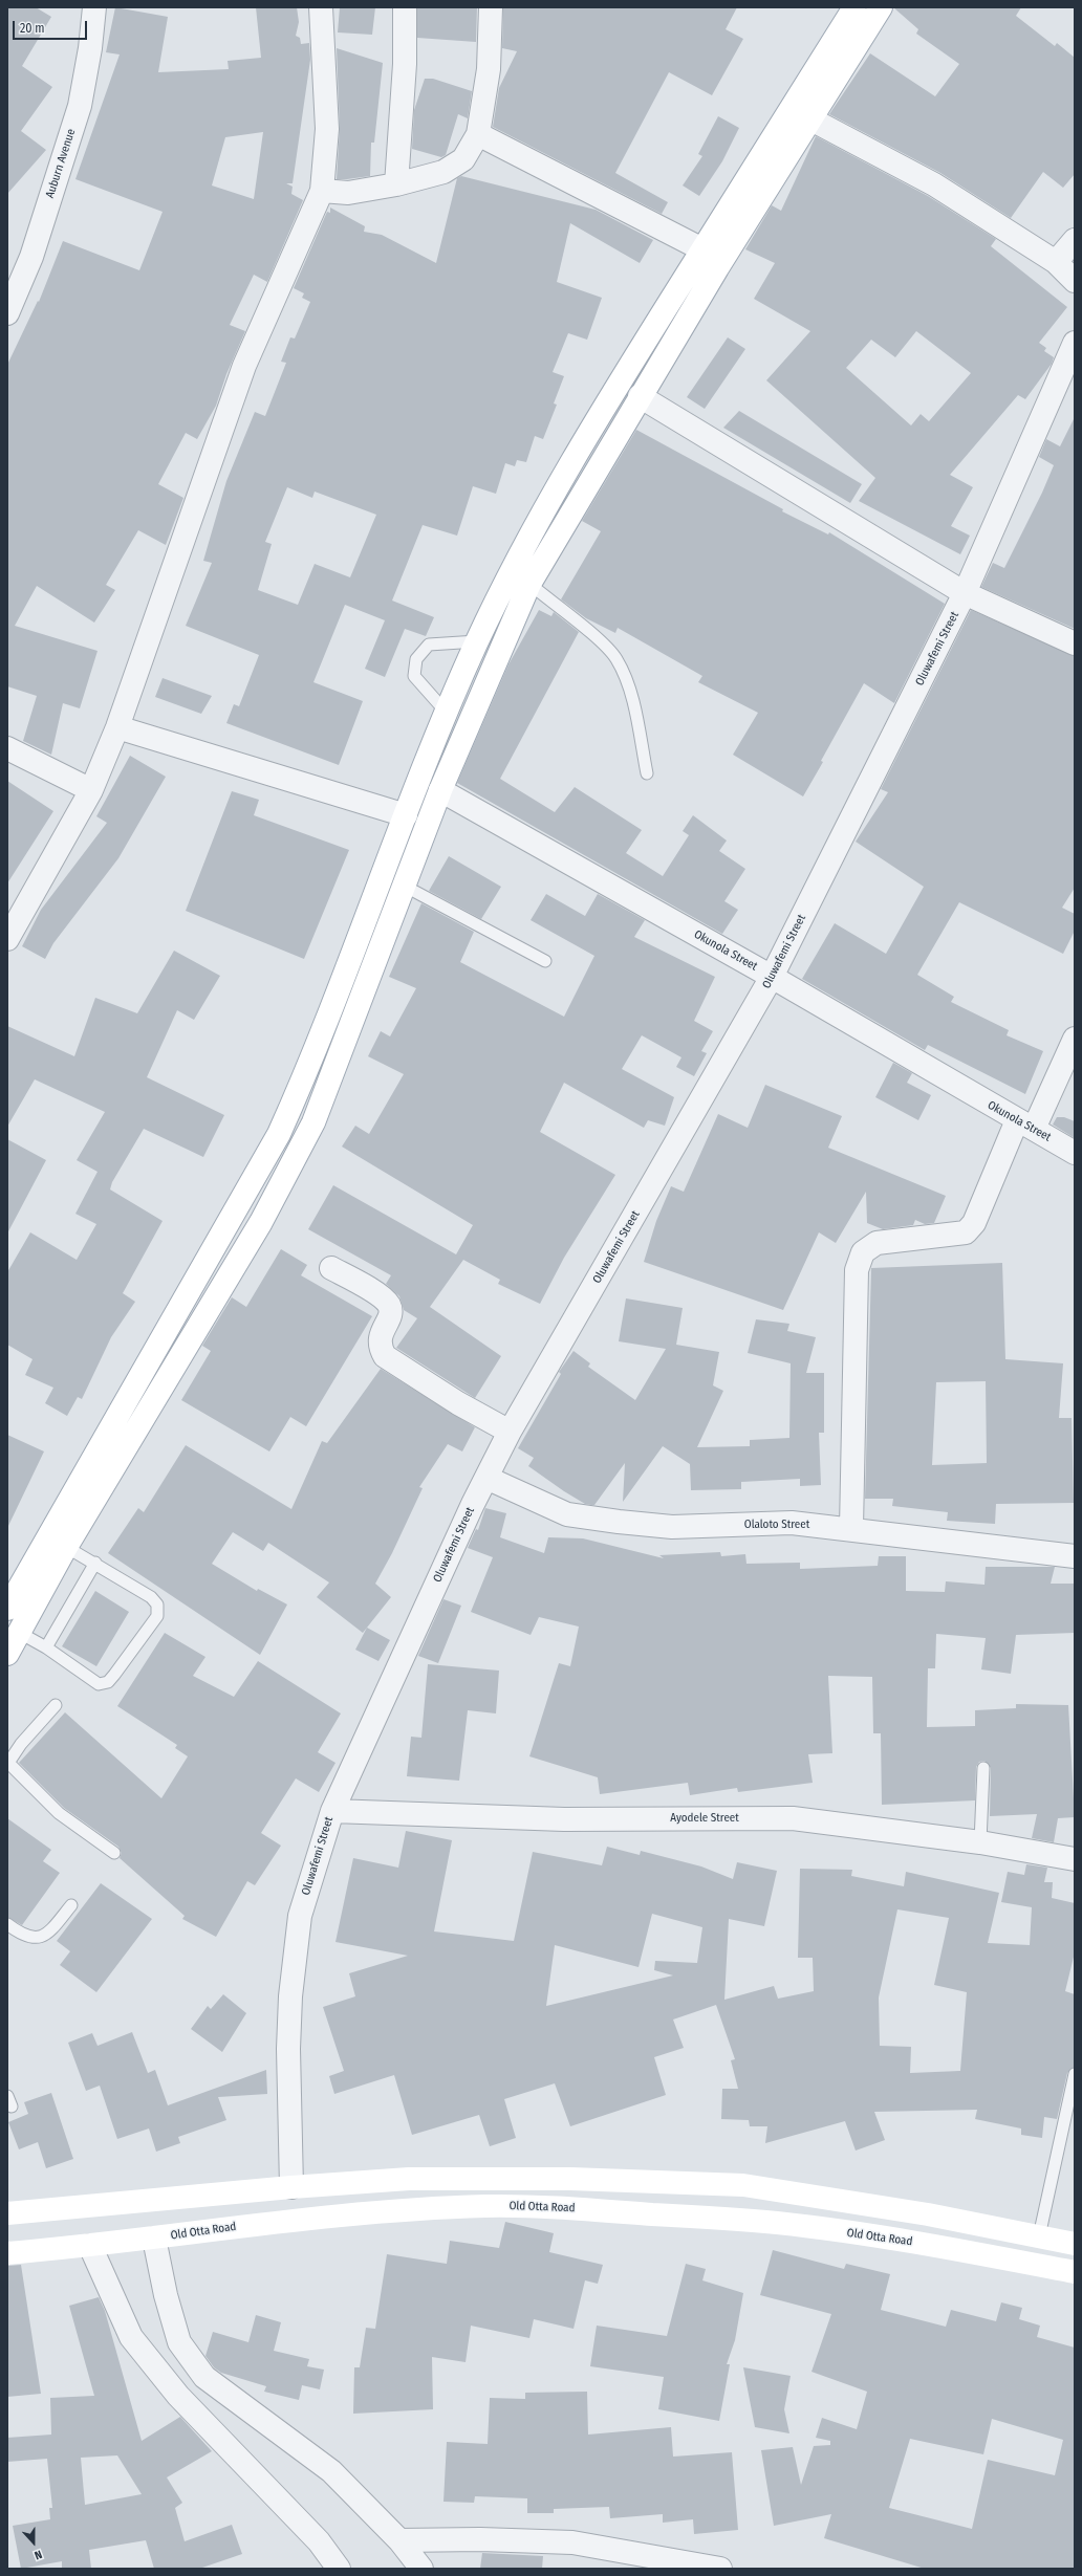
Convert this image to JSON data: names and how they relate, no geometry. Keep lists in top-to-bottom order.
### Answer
{
  "streets": {
    "main road": ["Old Otta Road"],
    "street": [
      "Auburn Avenue",
      "Oluwafemi Street",
      "Okunola Street",
      "Olaloto Street",
      "Ayodele Street"
    ]
  },
  "crossings": [
    ["Oluwafemi Street", "Okunola Street"],
    ["Oluwafemi Street", "Olaloto Street"],
    ["Oluwafemi Street", "Ayodele Street"]
  ],
  "scale_bar": "20 m",
  "north": "bottom"
}
